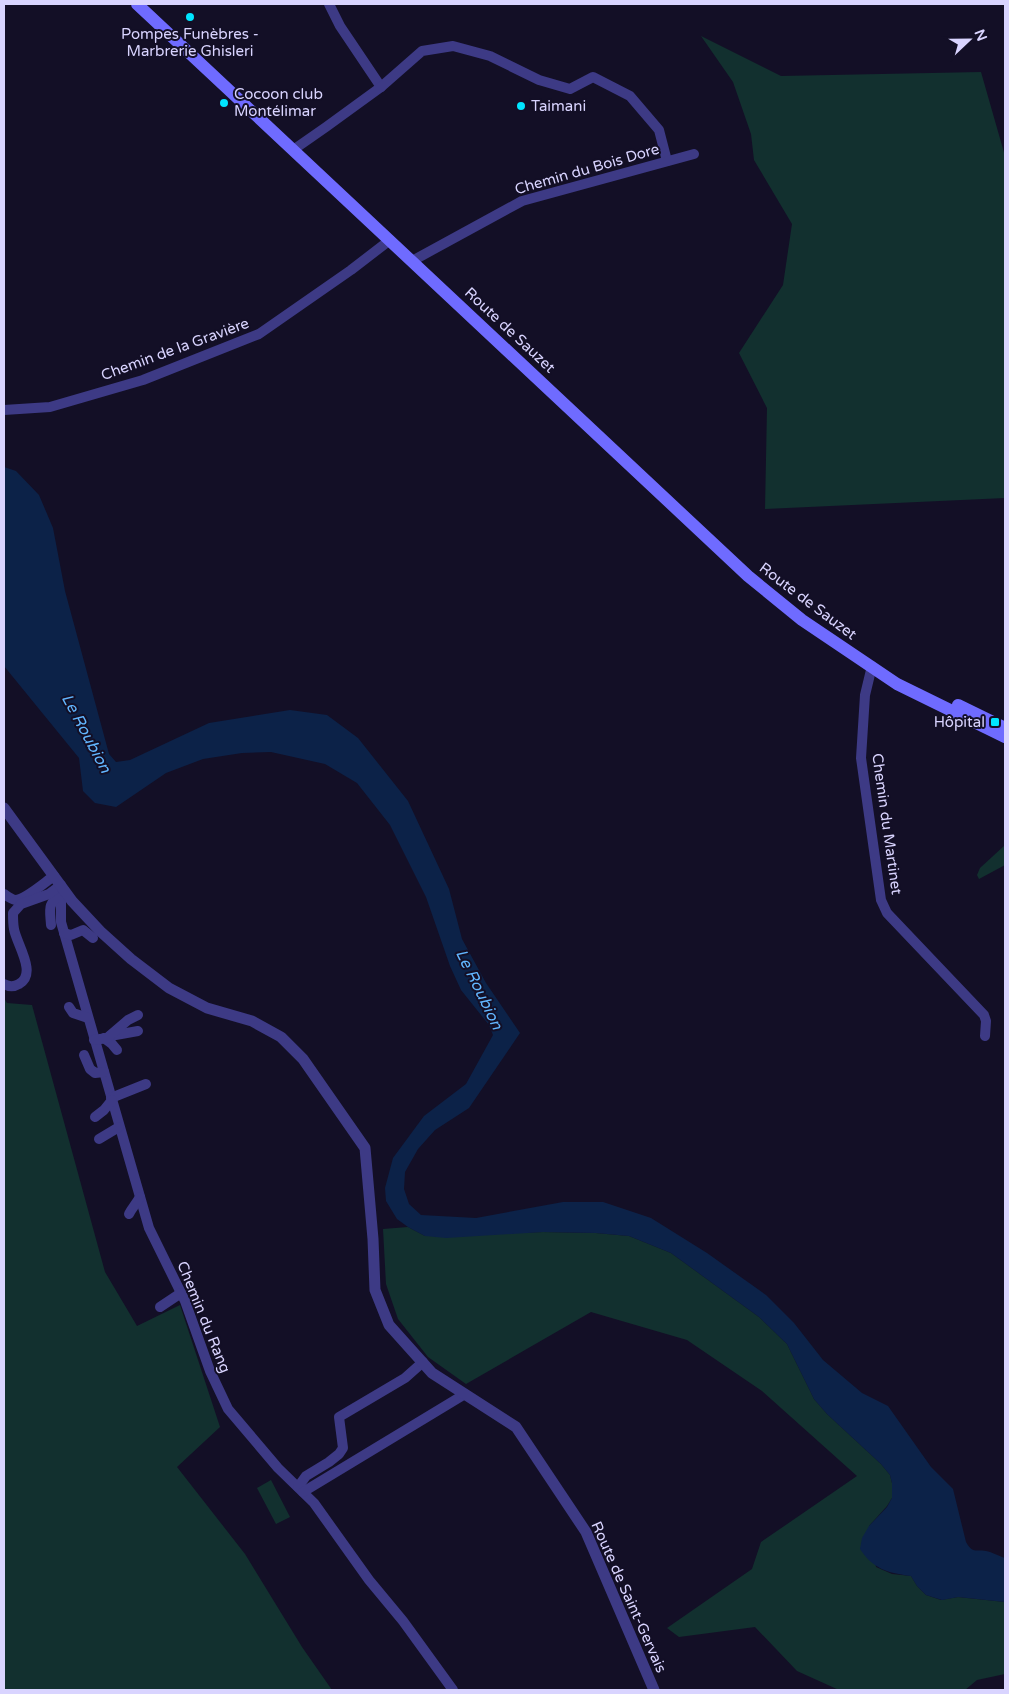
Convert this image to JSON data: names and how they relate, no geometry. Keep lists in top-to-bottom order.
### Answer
{
  "streets": {
    "main road": ["Route de Sauzet"],
    "street": [
      "Chemin du Bois Dore",
      "Chemin de la Gravière",
      "Chemin du Martinet",
      "Chemin du Rang",
      "Route de Saint-Gervais"
    ]
  },
  "crossings": [
    ["Chemin du Bois Dore", "Route de Sauzet"],
    ["Route de Sauzet", "Chemin de la Gravière"],
    ["Route de Sauzet", "Chemin du Martinet"],
    ["Chemin du Rang", "Route de Saint-Gervais"]
  ],
  "water": ["Le Roubion"],
  "places": {
    "other": ["Pompes Funèbres - Marbrerie Ghisleri", "Cocoon club Montélimar", "Taimani"],
    "transit": ["Hôpital"]
  },
  "north": "right"
}
